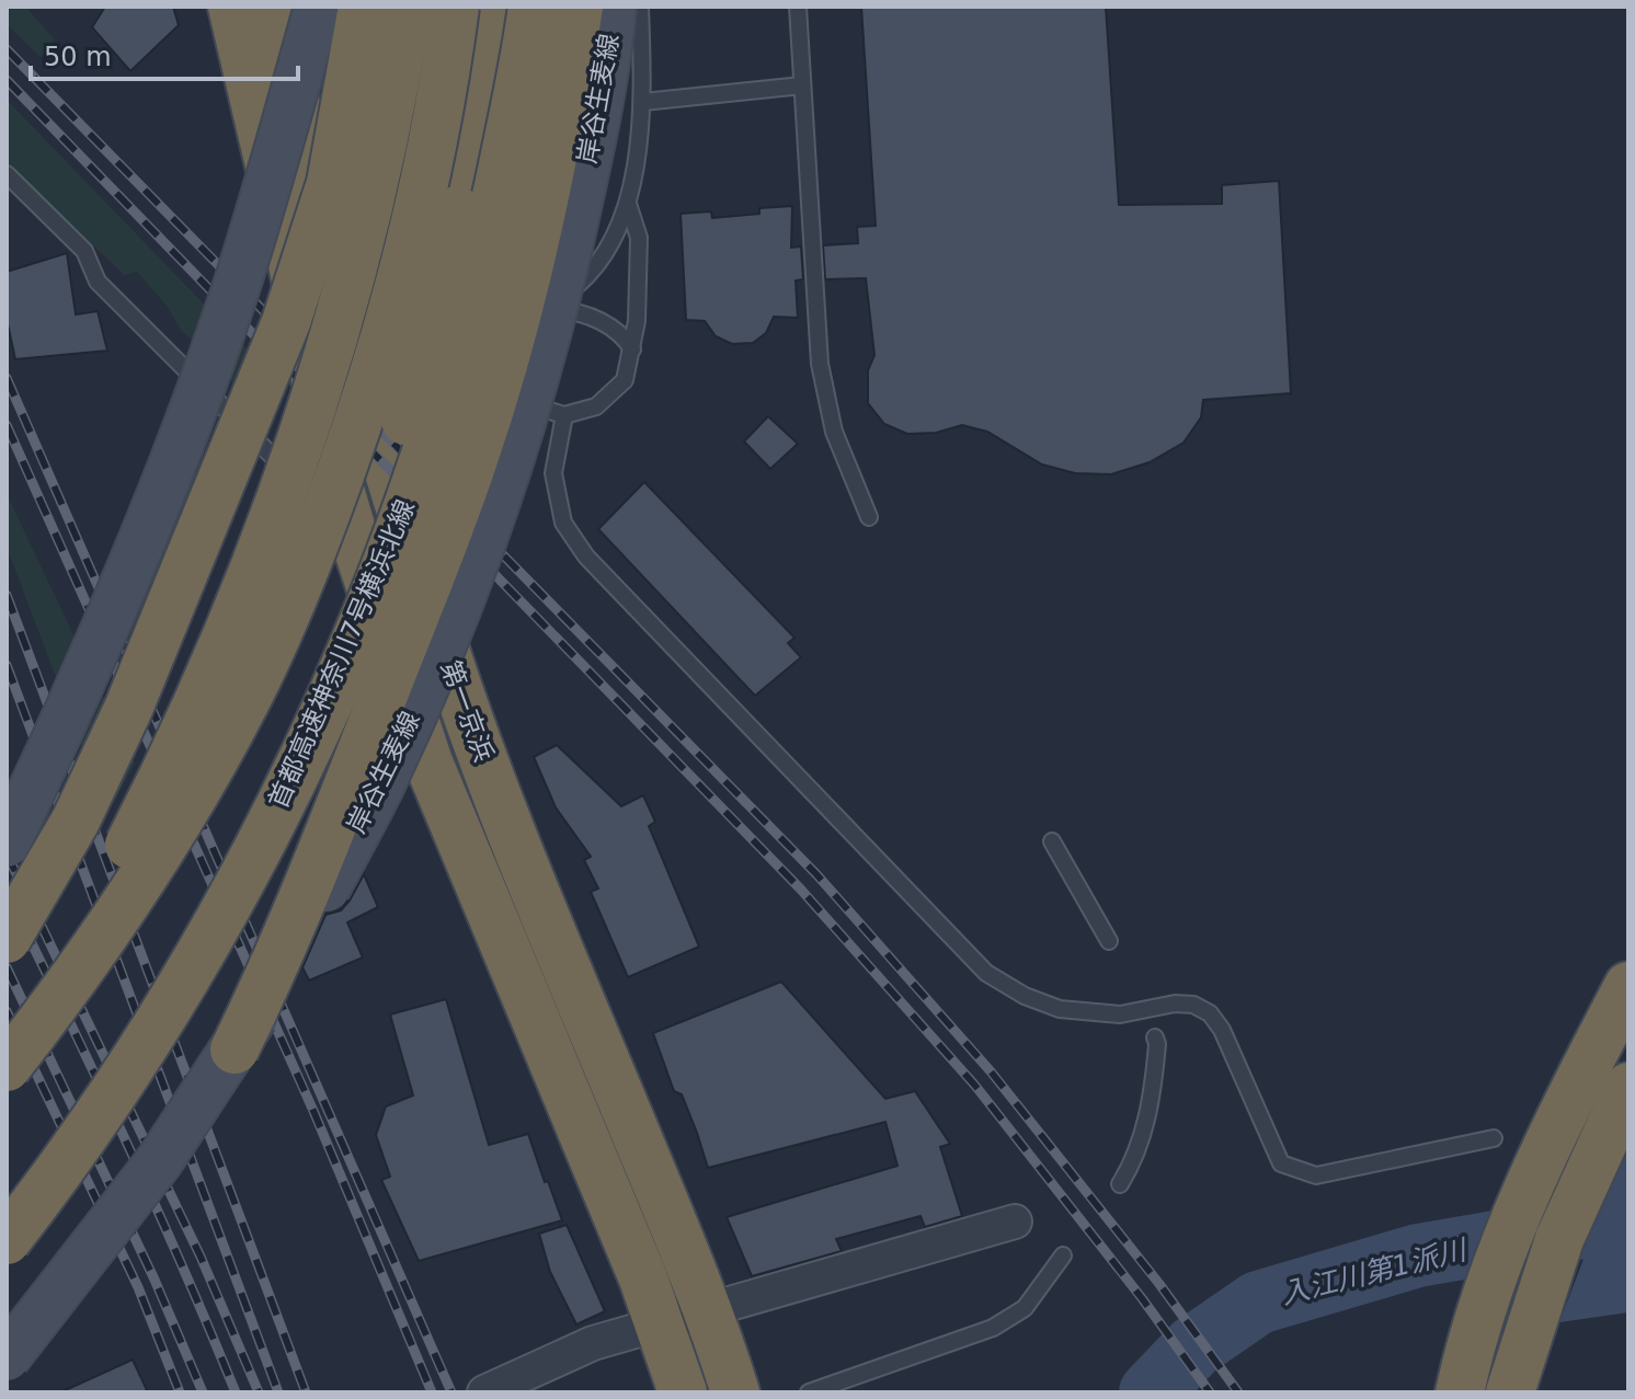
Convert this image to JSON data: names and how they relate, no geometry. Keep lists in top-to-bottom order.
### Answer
{
  "streets": {
    "highway": ["首都高速神奈川7号横浜北線", "第一京浜"],
    "street": ["岸谷生麦線"]
  },
  "water": ["入江川第1派川"],
  "scale_bar": "50 m"
}
